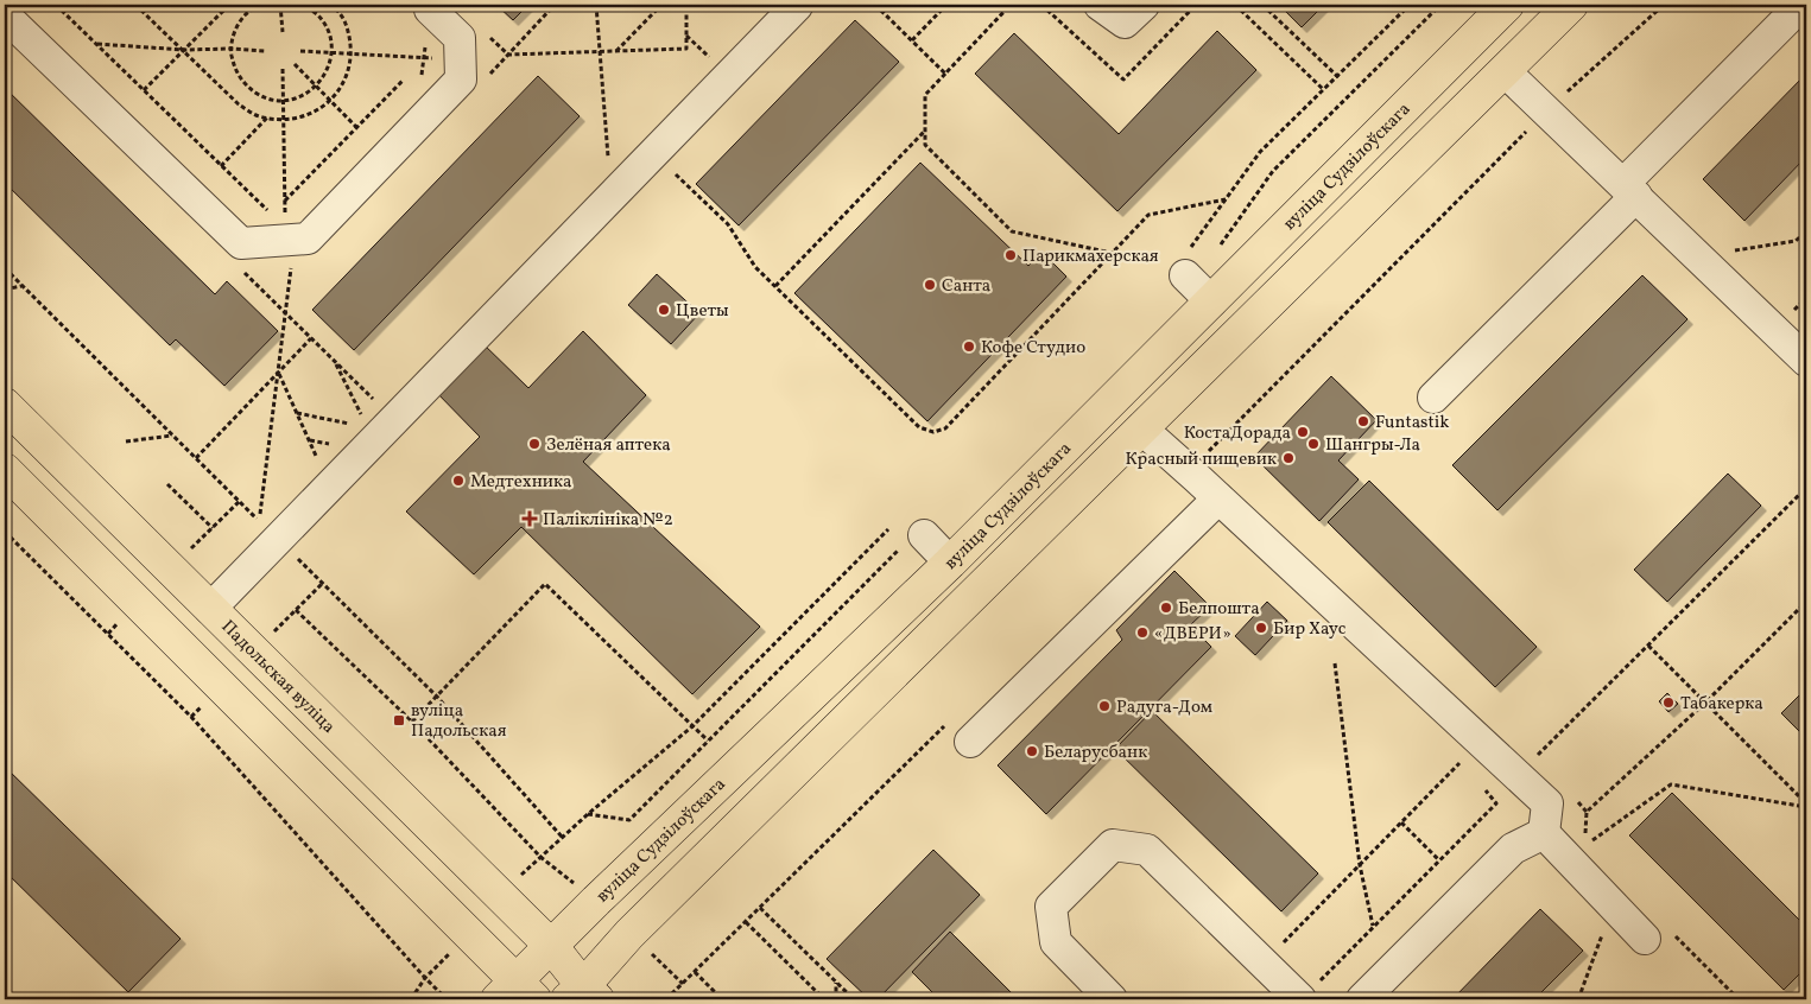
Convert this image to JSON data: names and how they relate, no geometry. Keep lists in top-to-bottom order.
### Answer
{
  "streets": {
    "main road": ["вуліца Судзілоўскага", "Падольская вуліца"]
  },
  "crossings": [
    ["вуліца Судзілоўскага", "Падольская вуліца"]
  ],
  "places": {
    "other": [
      "Парикмахерская",
      "Санта",
      "Цветы",
      "Кофе Студио",
      "Funtastik",
      "КостаДорада",
      "Зелёная аптека",
      "Шангры-Ла",
      "Красный пищевик",
      "Медтехника",
      "Белпошта",
      "Бир Хаус",
      "«ДВЕРИ»",
      "Табакерка",
      "Радуга-Дом",
      "Беларусбанк"
    ],
    "health": ["Паліклініка №2"],
    "transit": ["вуліца Падольская"]
  }
}
